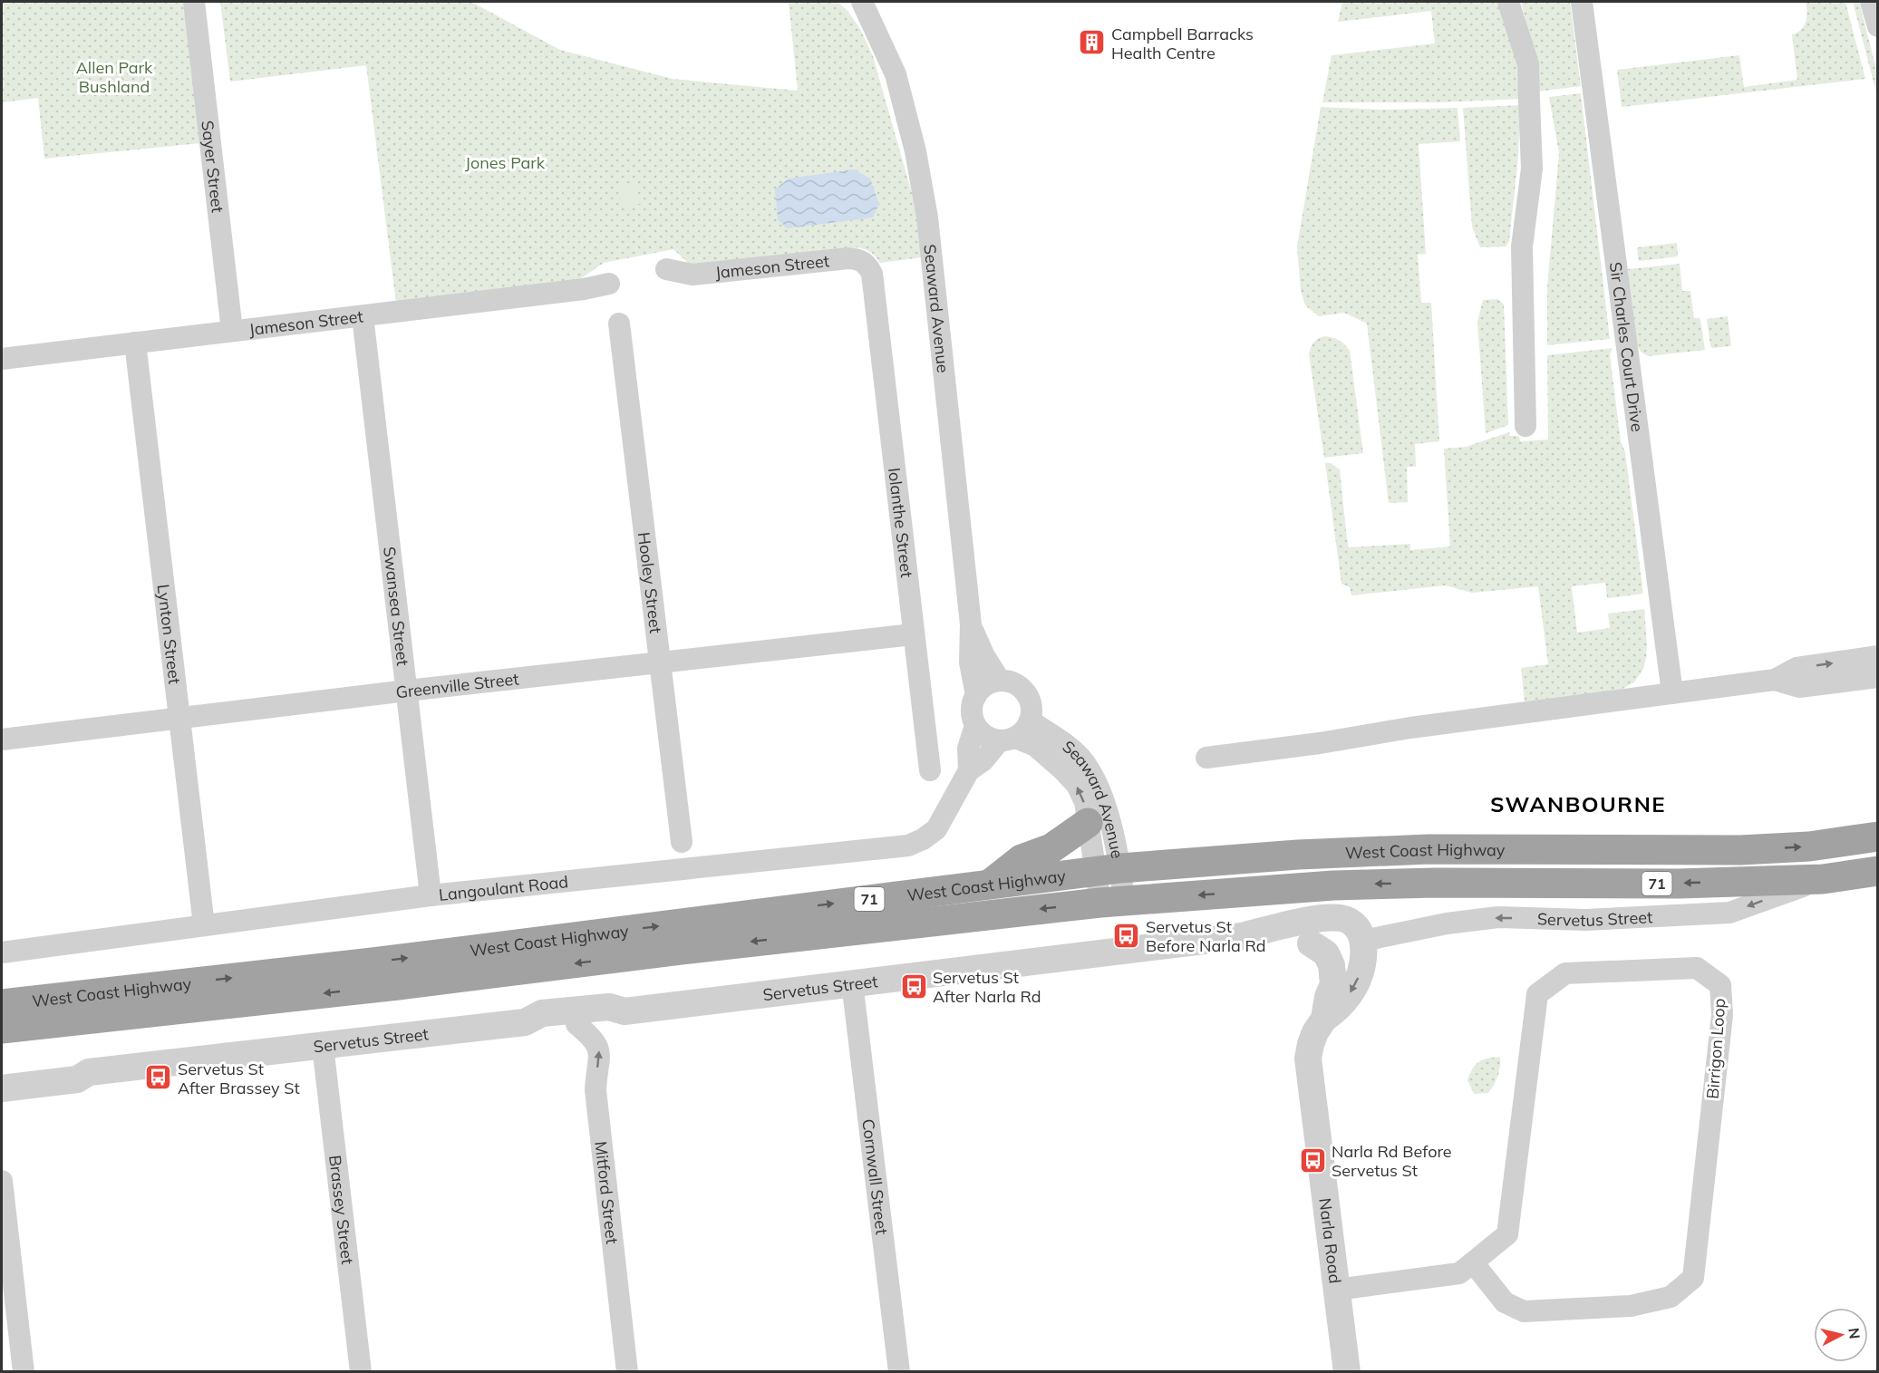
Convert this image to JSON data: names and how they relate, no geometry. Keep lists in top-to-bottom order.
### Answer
{
  "streets": {
    "highway": ["West Coast Highway", "71"],
    "street": [
      "Sayer Street",
      "Jameson Street",
      "Seaward Avenue",
      "Sir Charles Court Drive",
      "Iolanthe Street",
      "Hooley Street",
      "Swansea Street",
      "Lynton Street",
      "Greenville Street",
      "Langoulant Road",
      "Servetus Street",
      "Birrigon Loop",
      "Cornwall Street",
      "Mitford Street",
      "Brassey Street",
      "Narla Road"
    ]
  },
  "crossings": [
    ["Sayer Street", "Jameson Street"],
    ["Jameson Street", "Iolanthe Street"],
    ["Jameson Street", "Swansea Street"],
    ["Jameson Street", "Lynton Street"],
    ["Seaward Avenue", "West Coast Highway"],
    ["Seaward Avenue", "Langoulant Road"],
    ["Iolanthe Street", "Greenville Street"],
    ["Hooley Street", "Greenville Street"],
    ["Swansea Street", "Greenville Street"],
    ["Swansea Street", "Langoulant Road"],
    ["Lynton Street", "Greenville Street"],
    ["Lynton Street", "Langoulant Road"],
    ["West Coast Highway", "Servetus Street"],
    ["Servetus Street", "Cornwall Street"],
    ["Servetus Street", "Mitford Street"],
    ["Servetus Street", "Brassey Street"],
    ["Servetus Street", "Narla Road"],
    ["Birrigon Loop", "Narla Road"]
  ],
  "one_way": ["Mitford Street"],
  "districts": ["SWANBOURNE"],
  "parks": ["Allen Park Bushland", "Jones Park"],
  "places": {
    "building": ["Campbell Barracks Health Centre"],
    "bus stop": [
      "Servetus St Before Narla Rd",
      "Servetus St After Narla Rd",
      "Servetus St After Brassey St",
      "Narla Rd Before Servetus St"
    ]
  },
  "north": "right"
}
